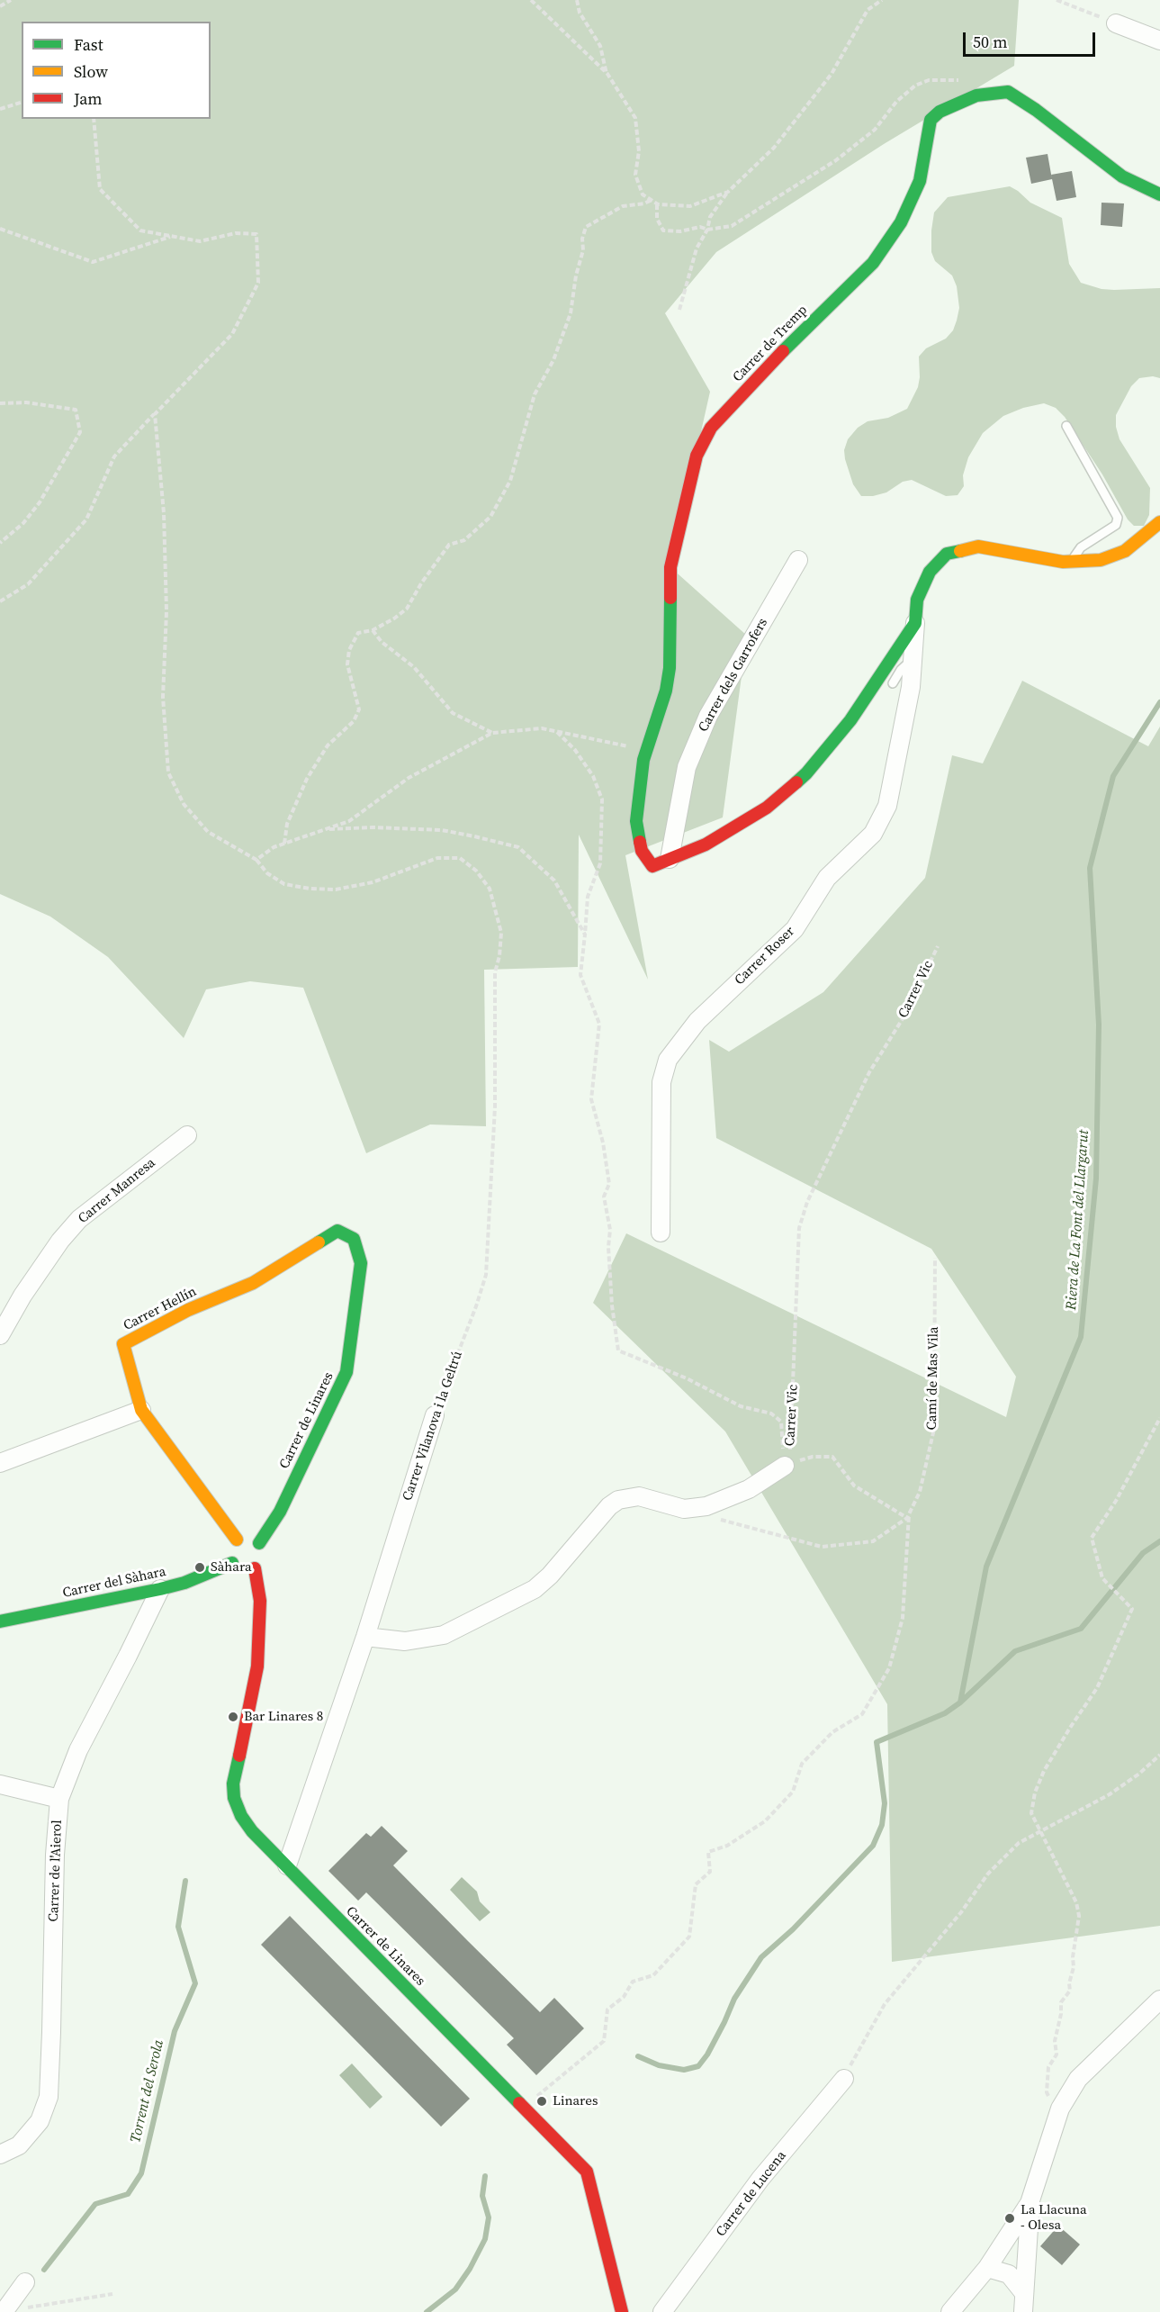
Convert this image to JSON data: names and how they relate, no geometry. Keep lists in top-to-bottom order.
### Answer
{
  "streets": {
    "street": [
      "Carrer de Tremp",
      "Carrer dels Garrofers",
      "Carrer Roser",
      "Carrer Vic",
      "Carrer Manresa",
      "Carrer Hellín",
      "Carrer de Linares",
      "Carrer Vilanova i la Geltrú",
      "Carrer del Sàhara",
      "Carrer de l'Aierol",
      "Carrer de Lucena"
    ],
    "path": ["Camí de Mas Vila"]
  },
  "crossings": [
    ["Carrer de Tremp", "Carrer dels Garrofers"],
    ["Carrer Vic", "Carrer Vilanova i la Geltrú"],
    ["Carrer Hellín", "Carrer de Linares"],
    ["Carrer Hellín", "Carrer del Sàhara"],
    ["Carrer de Linares", "Carrer Vilanova i la Geltrú"],
    ["Carrer de Linares", "Carrer del Sàhara"],
    ["Carrer del Sàhara", "Carrer de l'Aierol"]
  ],
  "water": ["Riera de La Font del Llargarut", "Torrent del Serola"],
  "places": [
    "Sàhara",
    "Bar Linares 8",
    "Linares",
    "La Llacuna - Olesa"
  ],
  "legend": ["Fast", "Slow", "Jam"],
  "scale_bar": "50 m"
}
